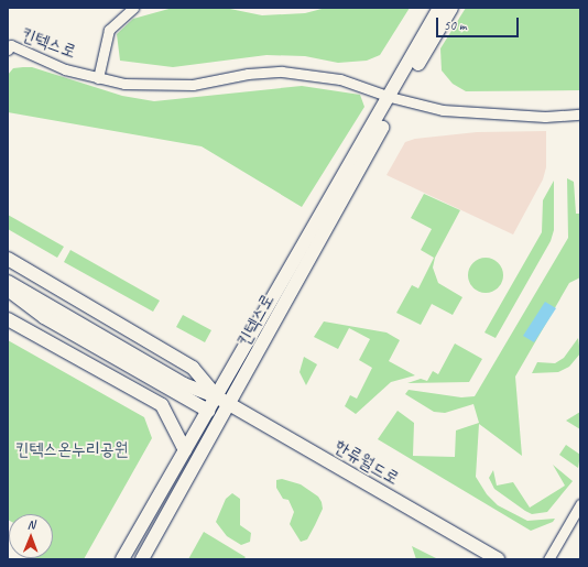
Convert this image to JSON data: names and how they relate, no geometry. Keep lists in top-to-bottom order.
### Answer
{
  "streets": {
    "main road": ["킨텍스로", "한류월드로"]
  },
  "crossings": [
    ["킨텍스로", "한류월드로"]
  ],
  "parks": ["킨텍스온누리공원"],
  "scale_bar": "50 m",
  "north": "top"
}
